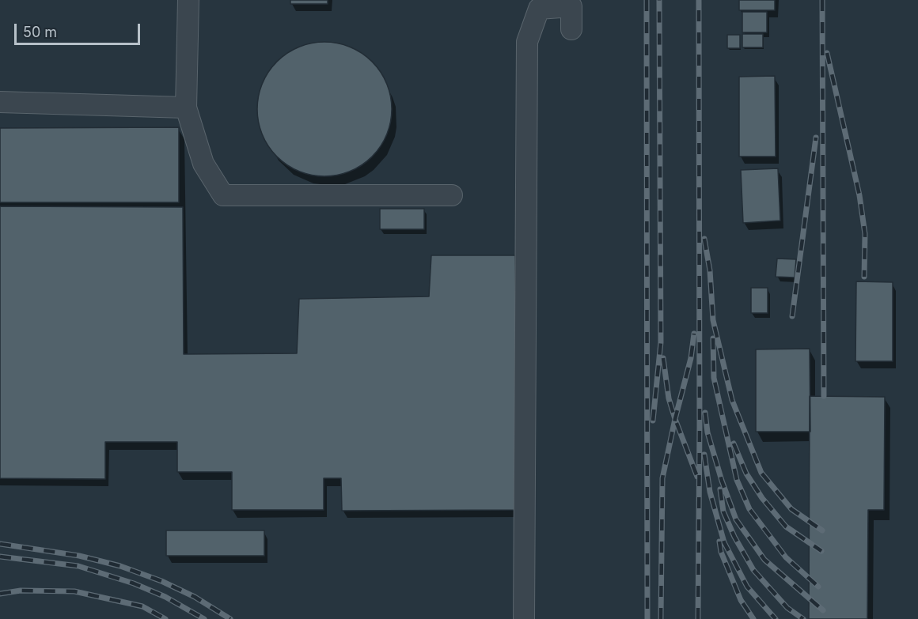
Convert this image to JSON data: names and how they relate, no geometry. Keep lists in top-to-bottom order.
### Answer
{
  "scale_bar": "50 m"
}
